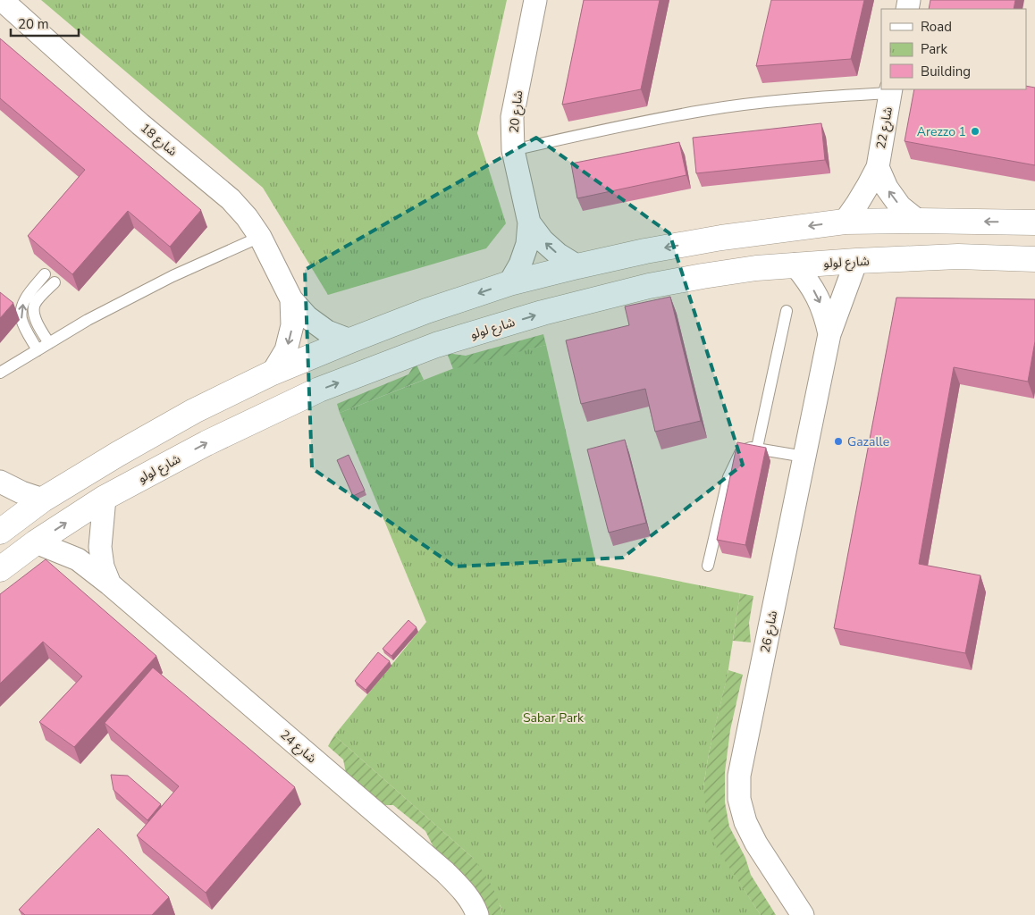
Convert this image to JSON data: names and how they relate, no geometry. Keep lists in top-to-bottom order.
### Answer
{
  "streets": {
    "street": [
      "شارع 20",
      "شارع 22",
      "شارع 18",
      "شارع لولو",
      "شارع 26",
      "شارع 24"
    ]
  },
  "crossings": [
    ["شارع لولو", "شارع 26"],
    ["شارع لولو", "شارع 24"]
  ],
  "parks": ["Sabar Park"],
  "places": ["Arezzo 1", "Gazalle"],
  "legend": ["Road", "Park", "Building"],
  "scale_bar": "20 m"
}
